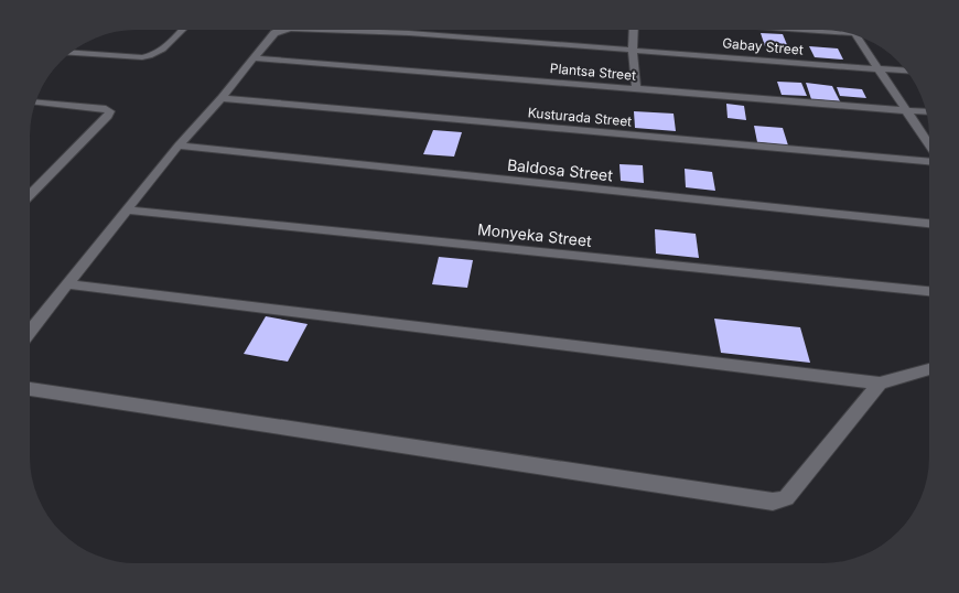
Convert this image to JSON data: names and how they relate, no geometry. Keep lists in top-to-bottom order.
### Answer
{
  "streets": {
    "street": [
      "Gabay Street",
      "Plantsa Street",
      "Kusturada Street",
      "Baldosa Street",
      "Monyeka Street"
    ]
  },
  "crossings": [
    ["Gabay Street", "Plantsa Street"]
  ]
}
